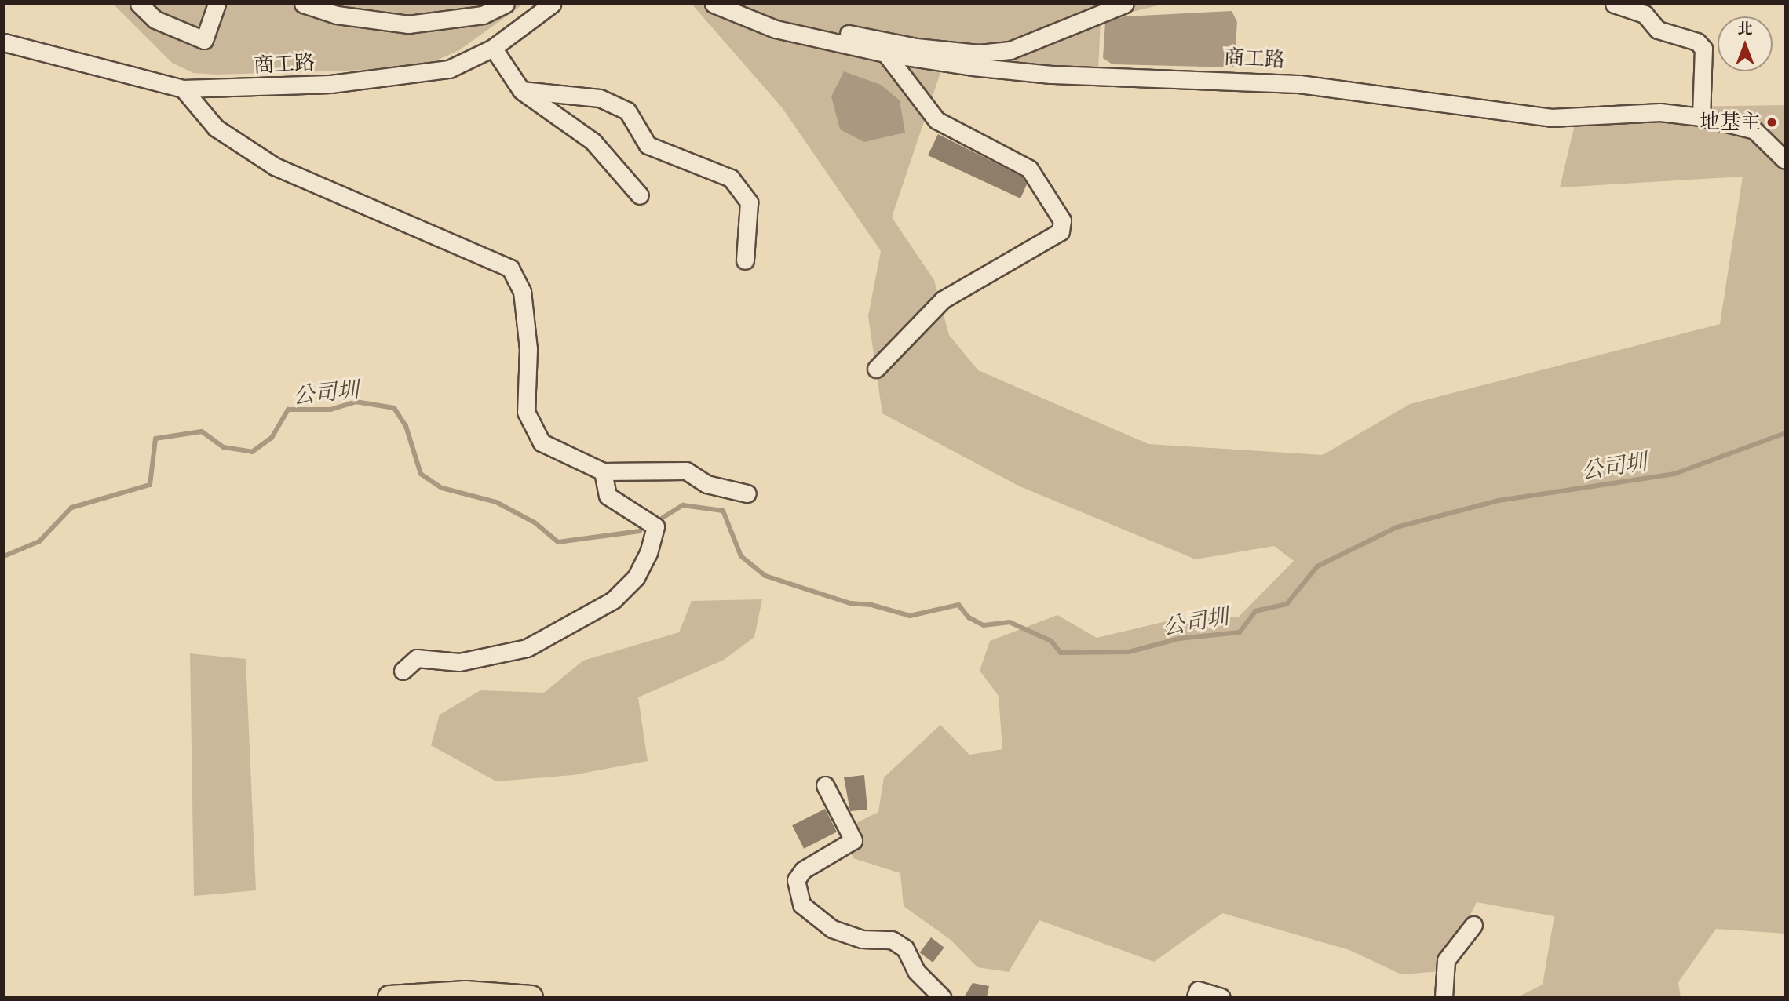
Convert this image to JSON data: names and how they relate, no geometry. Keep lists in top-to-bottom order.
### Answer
{
  "streets": {
    "street": ["商工路"]
  },
  "water": ["公司圳"],
  "places": ["地基主"],
  "north": "top"
}
